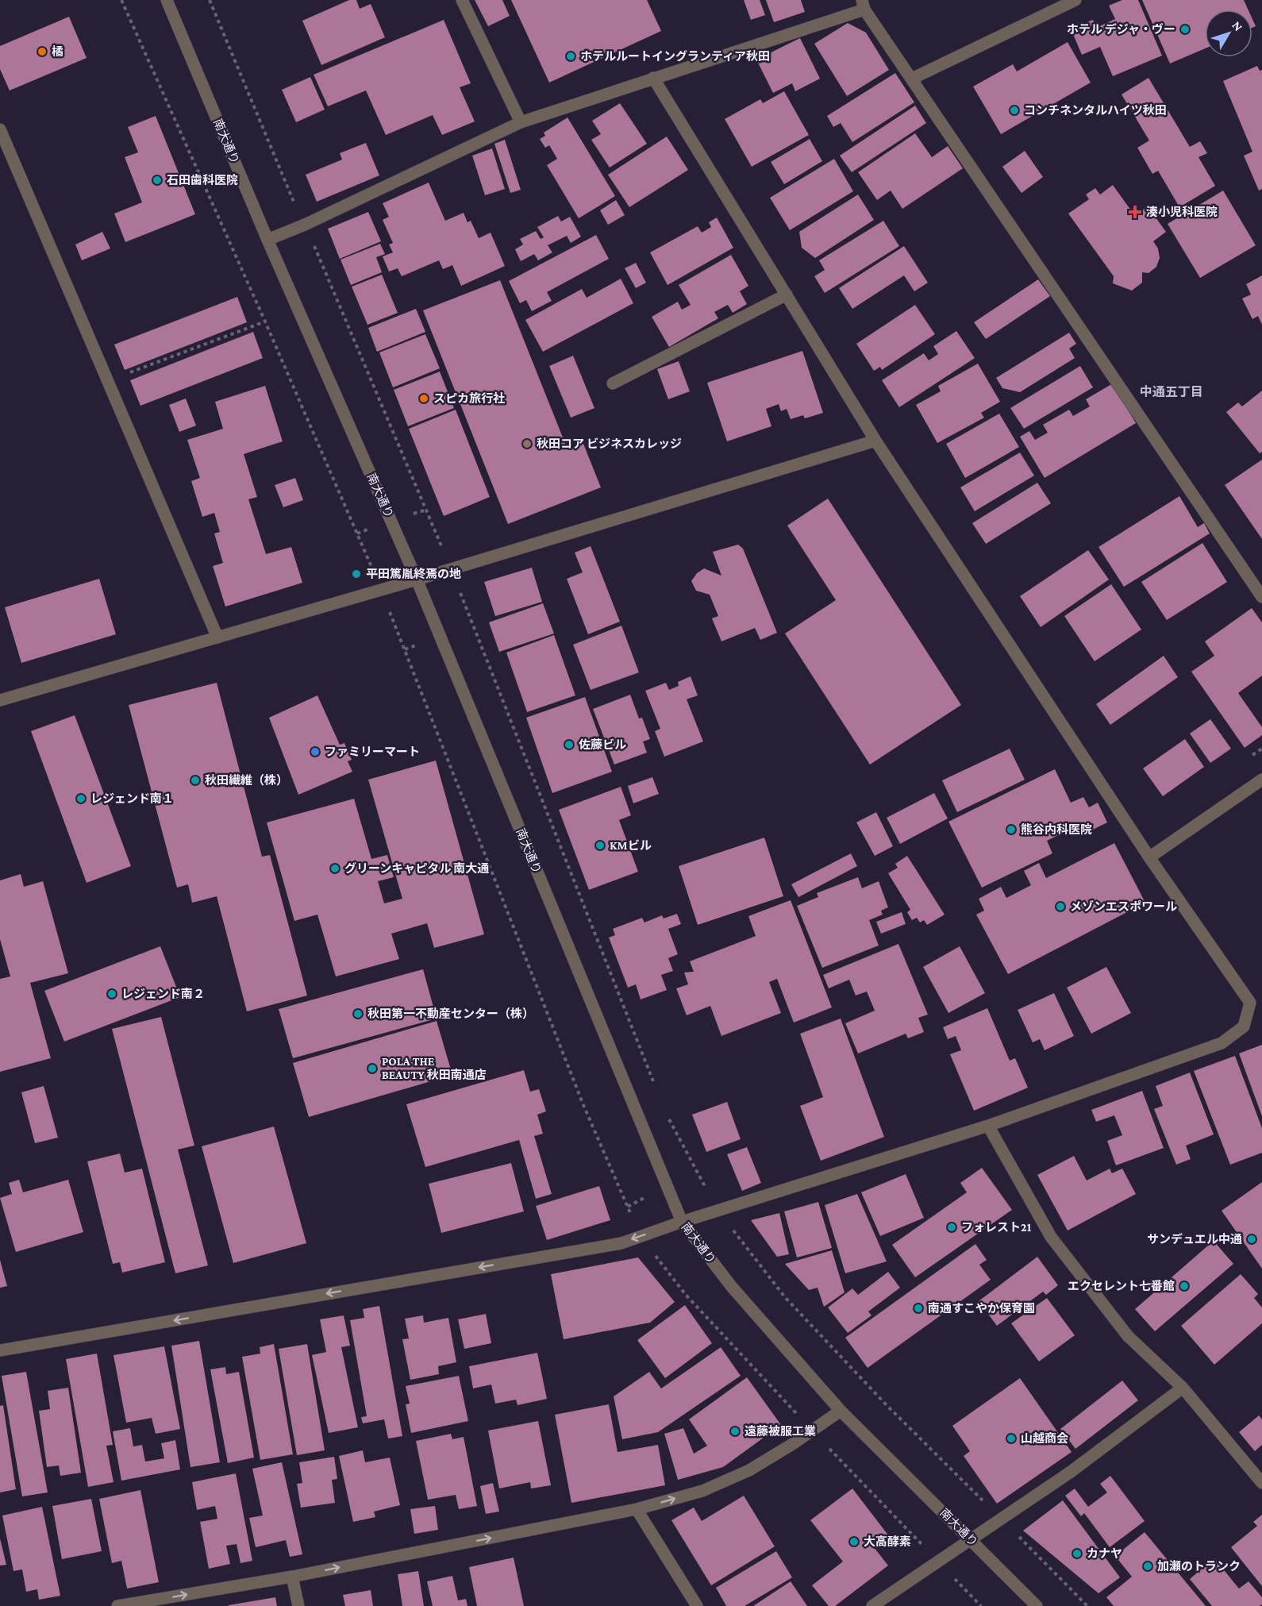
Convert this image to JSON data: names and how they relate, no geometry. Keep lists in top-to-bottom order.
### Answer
{
  "streets": {
    "street": ["南大通り"]
  },
  "districts": ["中通五丁目"],
  "places": {
    "other": [
      "ホテル デジャ・ヴー",
      "橘",
      "ホテルルートイングランティア秋田",
      "コンチネンタルハイツ秋田",
      "石田歯科医院",
      "スピカ旅行社",
      "秋田コア ビジネスカレッジ",
      "平田篤胤終焉の地",
      "佐藤ビル",
      "ファミリーマート",
      "秋田繊維（株）",
      "レジェンド南１",
      "熊谷内科医院",
      "KMビル",
      "グリーンキャピタル 南大通",
      "メゾンエスポワール",
      "レジェンド南２",
      "秋田第一不動産センター（株）",
      "POLA THE BEAUTY 秋田南通店",
      "フォレスト21",
      "サンデュエル中通",
      "エクセレント七番館",
      "南通すこやか保育園",
      "遠藤被服工業",
      "山越商会",
      "大高酵素",
      "カナヤ",
      "加瀬のトランク"
    ],
    "health": ["湊小児科医院"]
  },
  "north": "top right"
}
